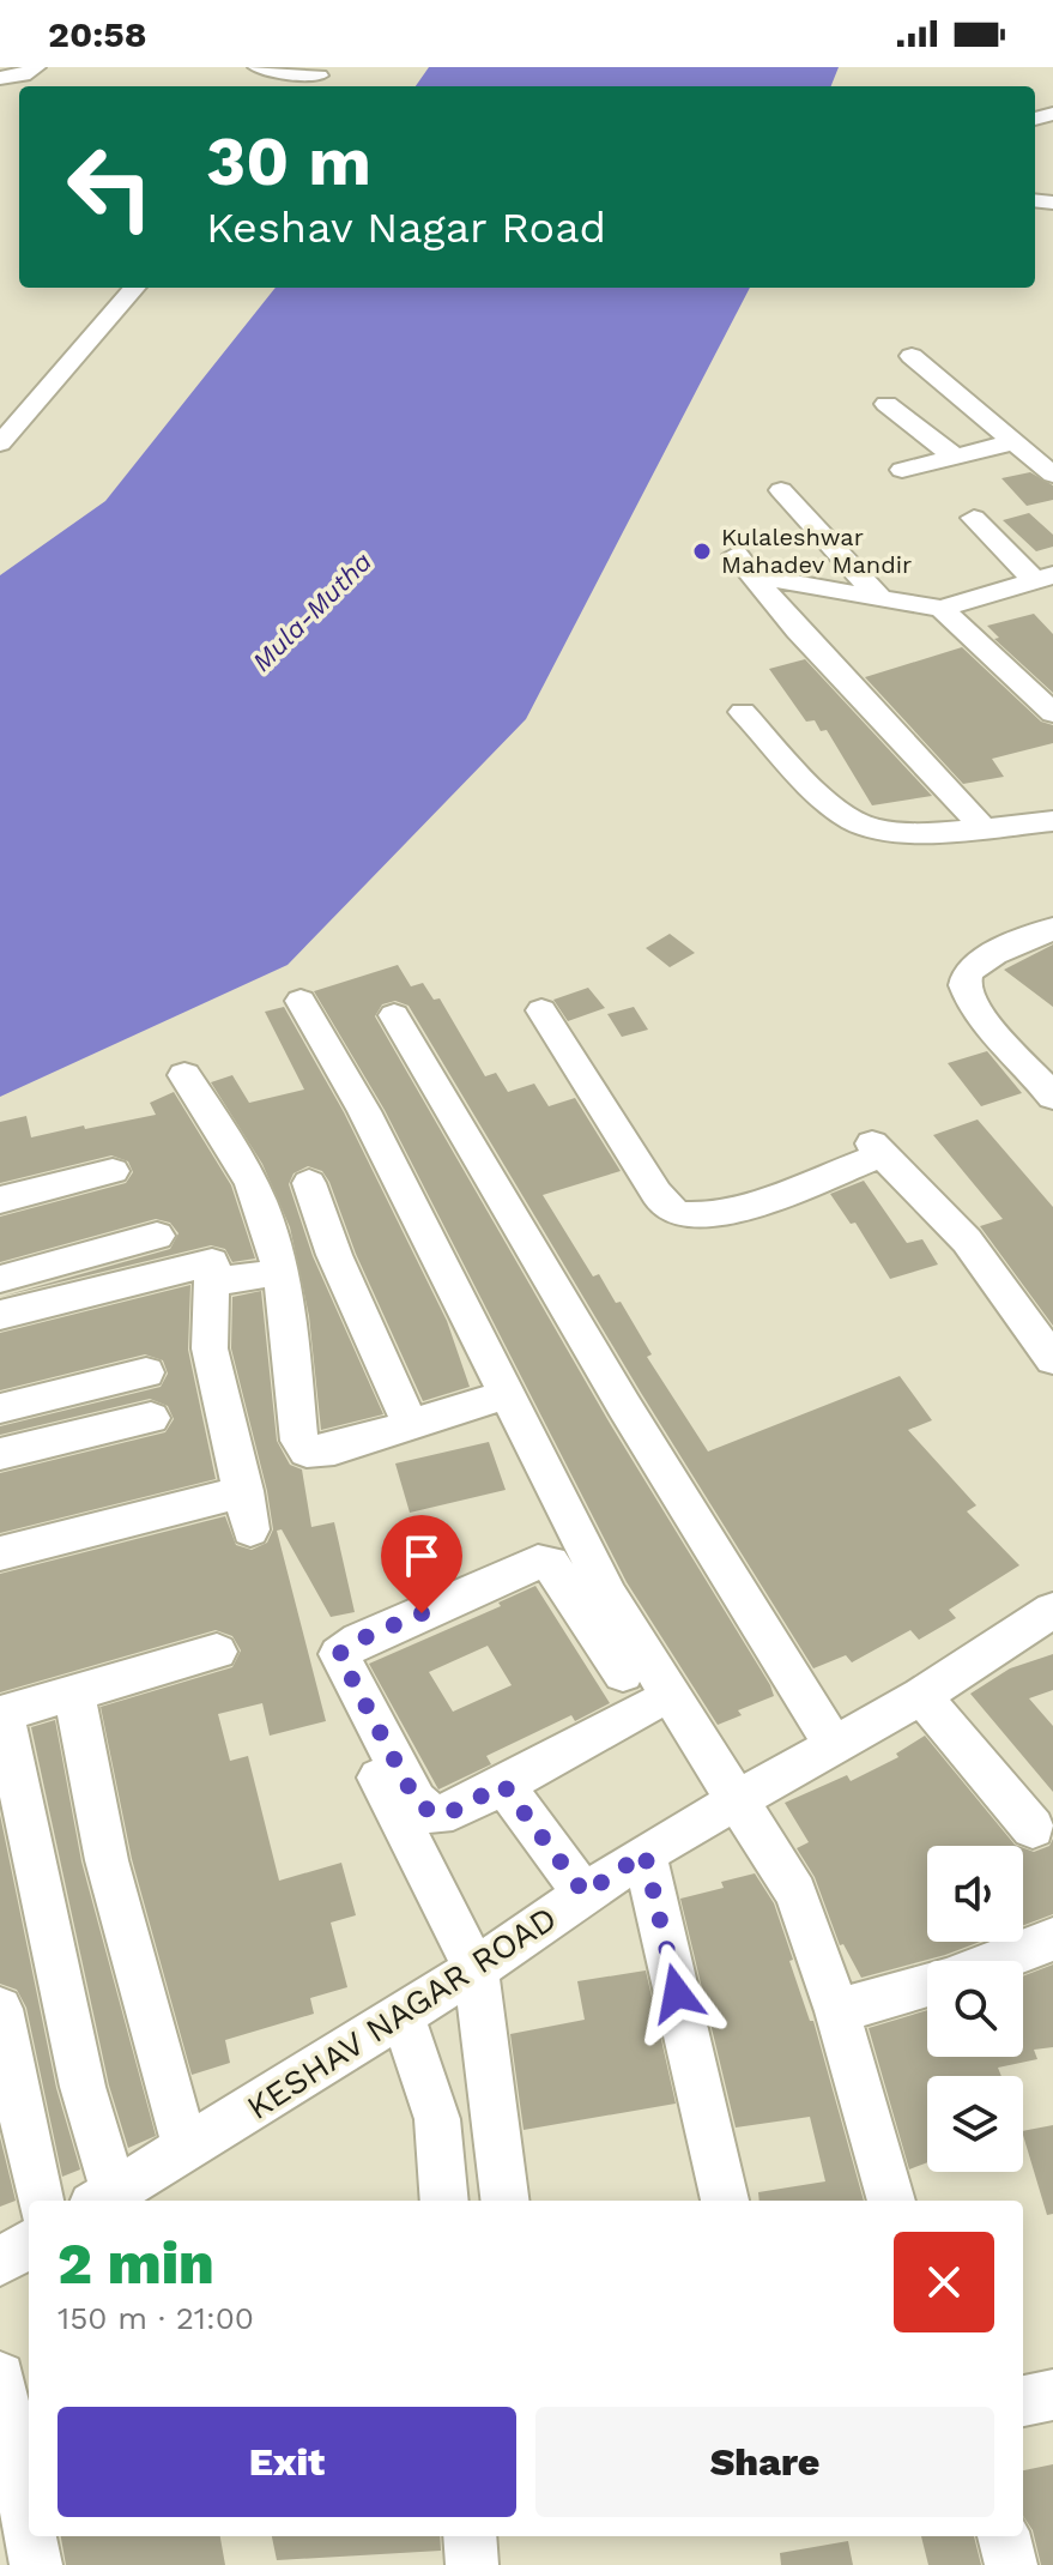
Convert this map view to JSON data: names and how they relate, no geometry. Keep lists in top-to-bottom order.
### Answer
{
  "streets": {
    "street": ["KESHAV NAGAR ROAD"]
  },
  "water": ["Mula-Mutha"],
  "places": ["Kulaleshwar Mahadev Mandir"],
  "page": {
    "status": "20:58",
    "turn": ["30 m", "Keshav Nagar Road"],
    "heading": ["2 min", "150 m · 21:00"],
    "buttons": ["Exit", "Share"]
  }
}
